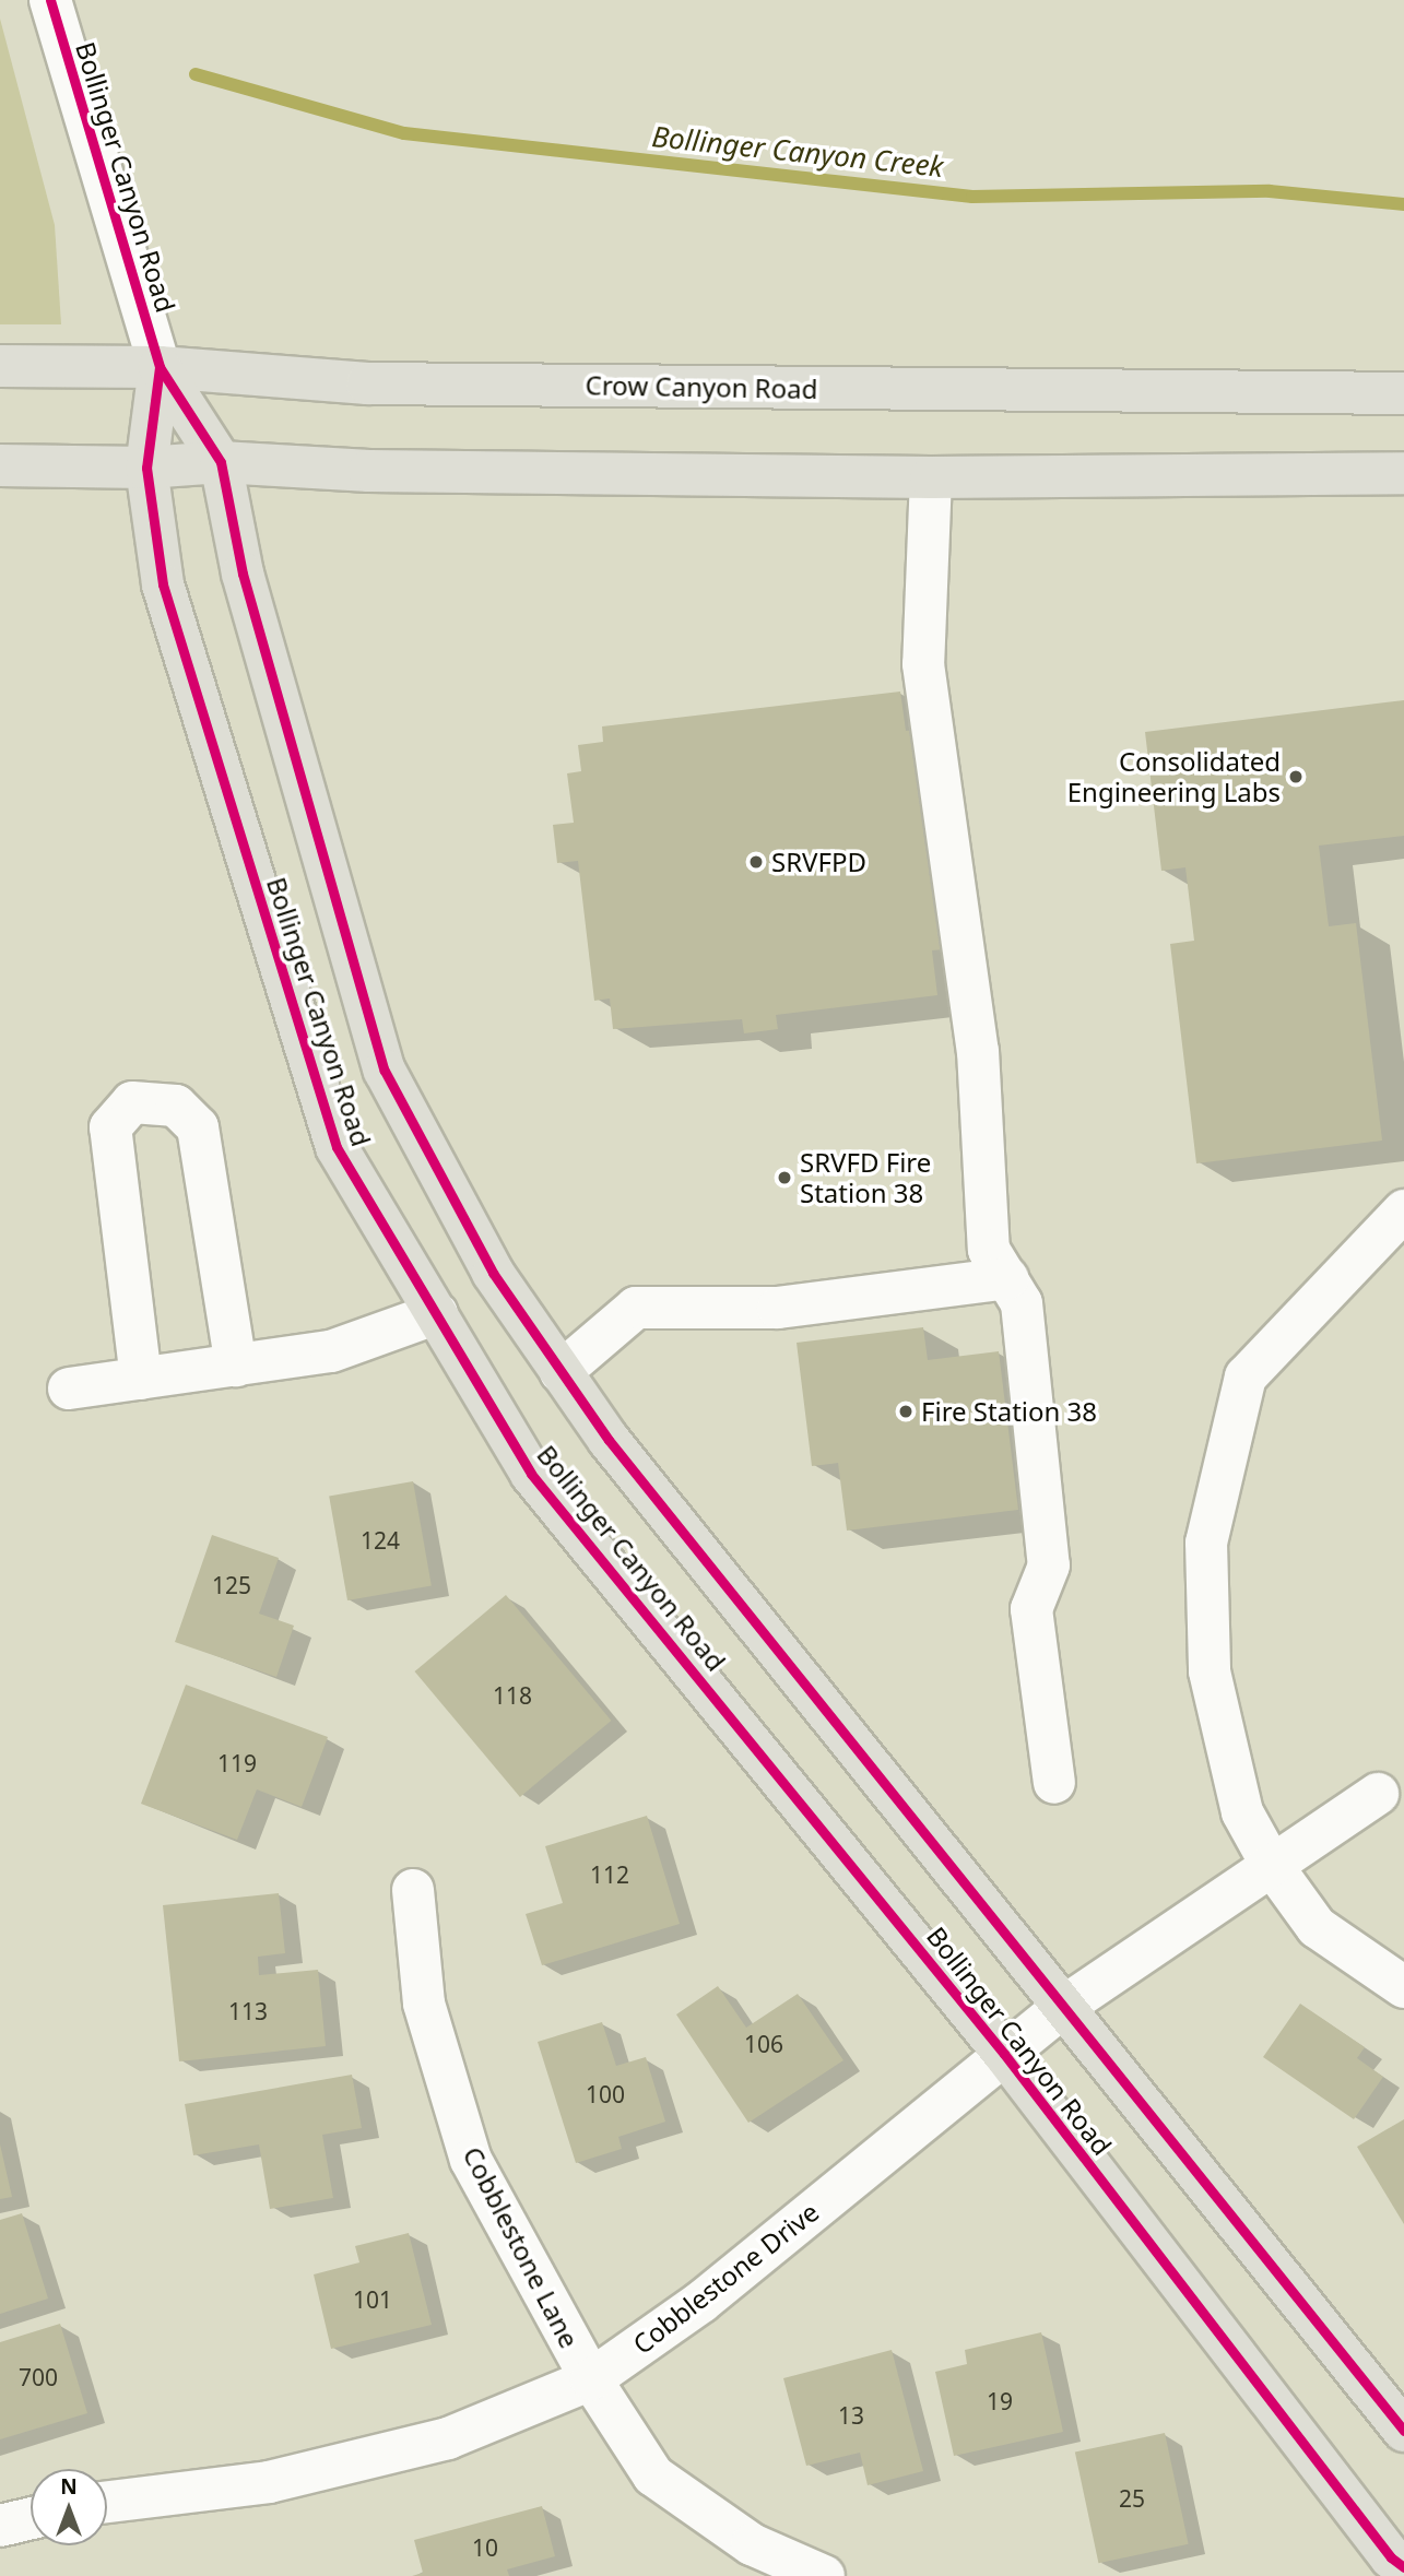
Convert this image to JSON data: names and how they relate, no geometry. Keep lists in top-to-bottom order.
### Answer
{
  "streets": {
    "main road": ["Bollinger Canyon Road", "Crow Canyon Road"],
    "street": ["Cobblestone Lane", "Cobblestone Drive"]
  },
  "crossings": [
    ["Bollinger Canyon Road", "Crow Canyon Road"],
    ["Bollinger Canyon Road", "Cobblestone Drive"],
    ["Cobblestone Lane", "Cobblestone Drive"]
  ],
  "water": ["Bollinger Canyon Creek"],
  "places": [
    "Consolidated Engineering Labs",
    "SRVFPD",
    "SRVFD Fire Station 38",
    "Fire Station 38"
  ],
  "house_numbers": [
    "124",
    "125",
    "118",
    "119",
    "112",
    "113",
    "106",
    "100",
    "101",
    "700",
    "19",
    "13",
    "25",
    "10"
  ],
  "north": "top"
}
